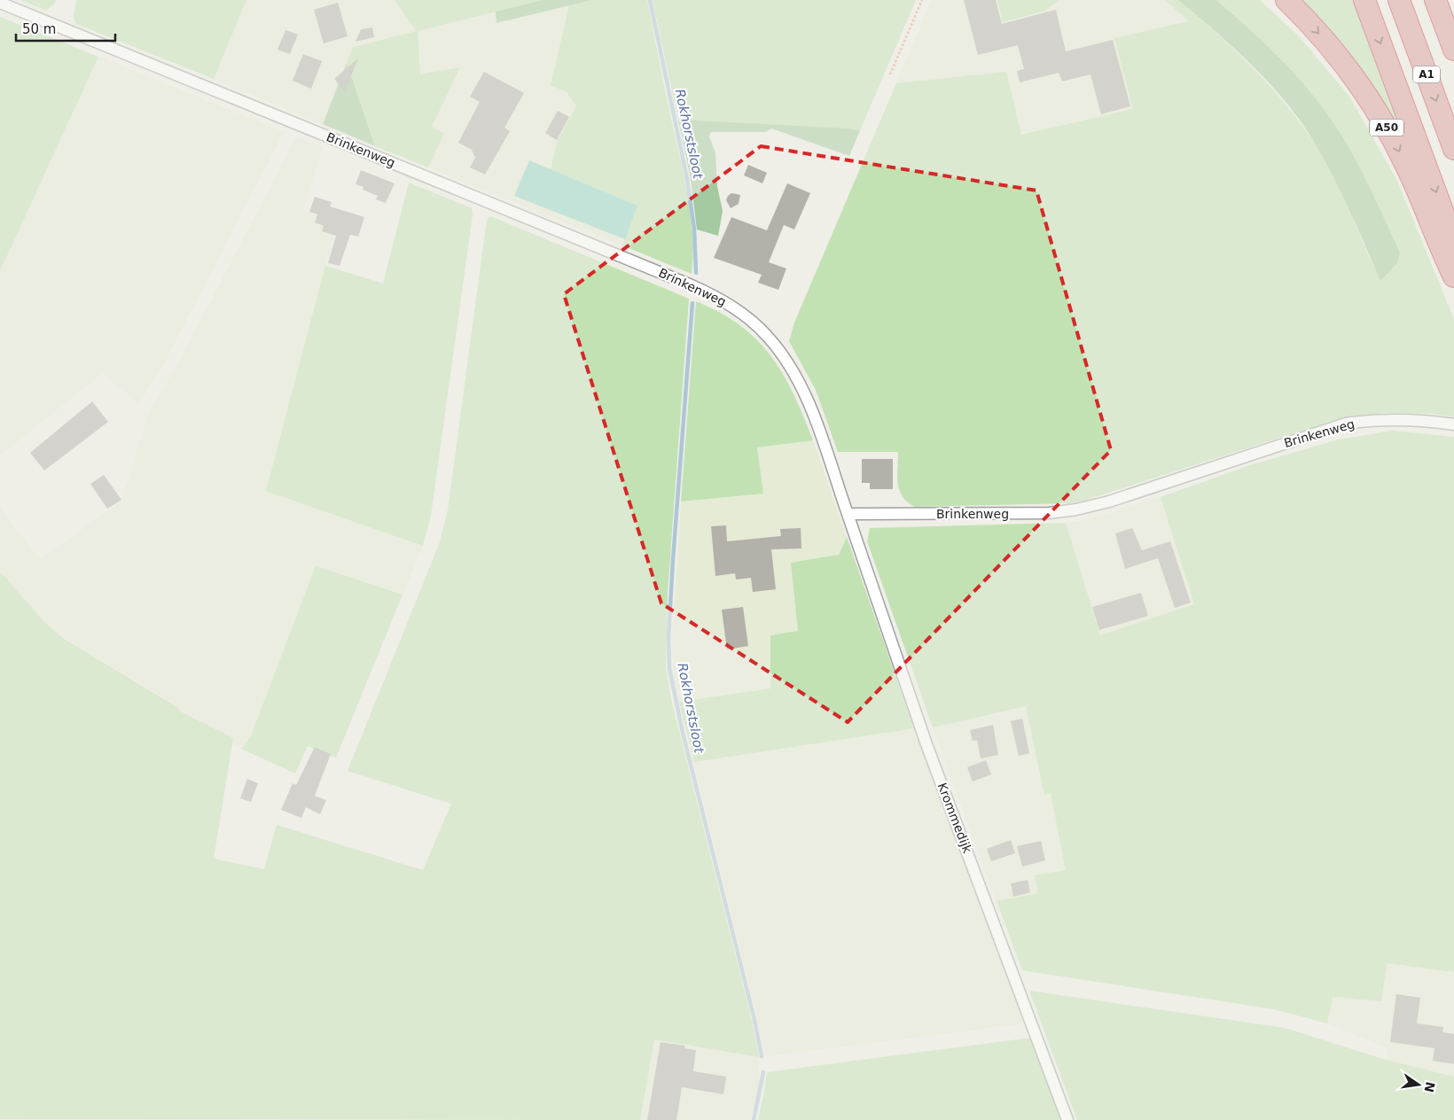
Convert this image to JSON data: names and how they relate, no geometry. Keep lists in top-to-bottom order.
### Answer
{
  "streets": {
    "highway": ["A1", "A50"],
    "street": ["Brinkenweg", "Krommedijk"]
  },
  "crossings": [
    ["Brinkenweg", "Krommedijk"]
  ],
  "water": ["Rokhorstsloot"],
  "scale_bar": "50 m",
  "north": "right"
}
